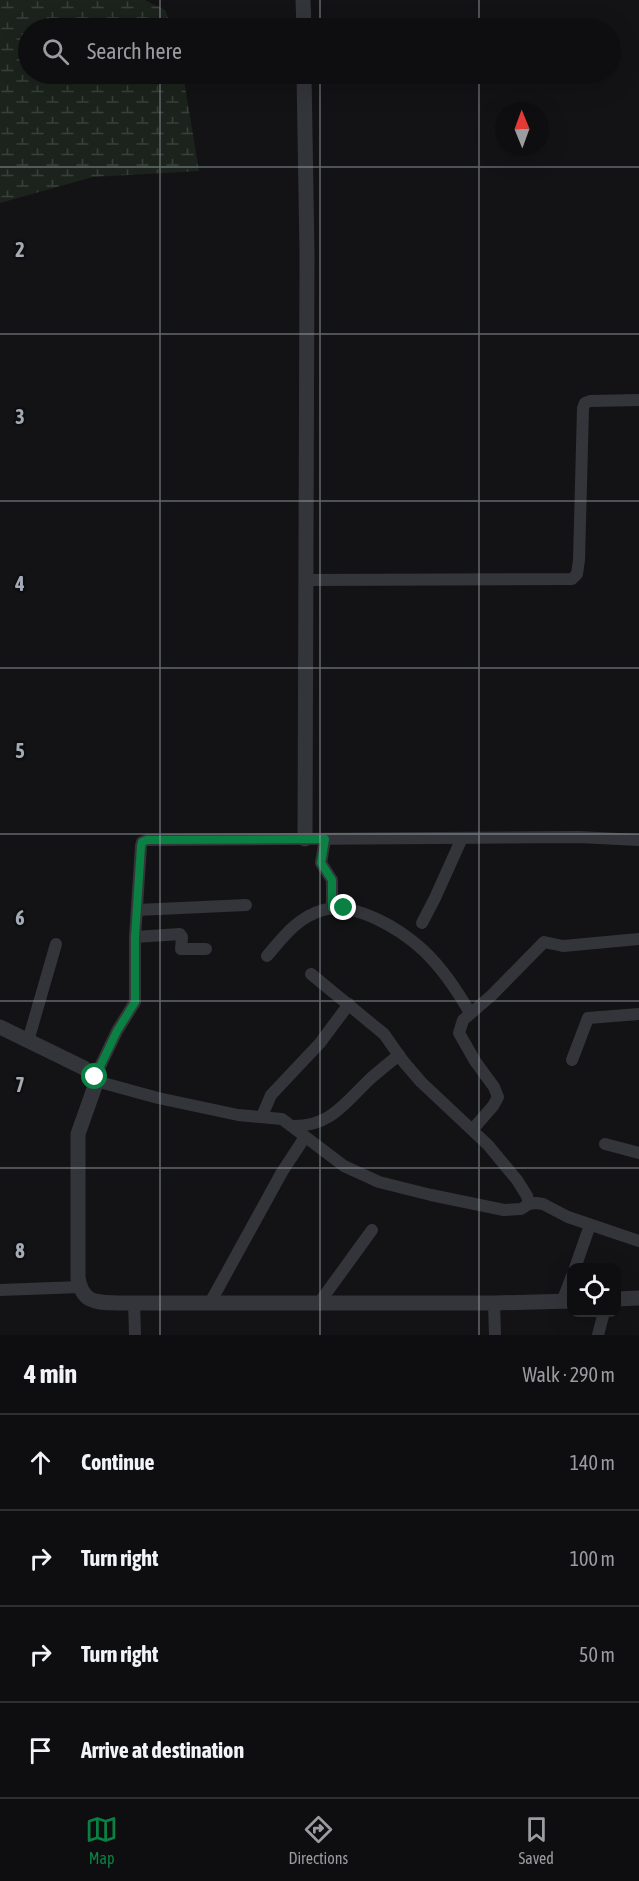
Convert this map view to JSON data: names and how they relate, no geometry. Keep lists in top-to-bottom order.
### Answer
{
  "north": "top",
  "page": {
    "search": "Search here",
    "heading": ["4 min", "Walk · 290 m"],
    "list": [
      ["Continue", "140 m"],
      ["Turn right", "100 m"],
      ["Turn right", "50 m"],
      "Arrive at destination"
    ],
    "nav": ["Map", "Directions", "Saved"]
  },
  "grid": {
    "rows": [
      "2",
      "3",
      "4",
      "5",
      "6",
      "7",
      "8"
    ]
  }
}
